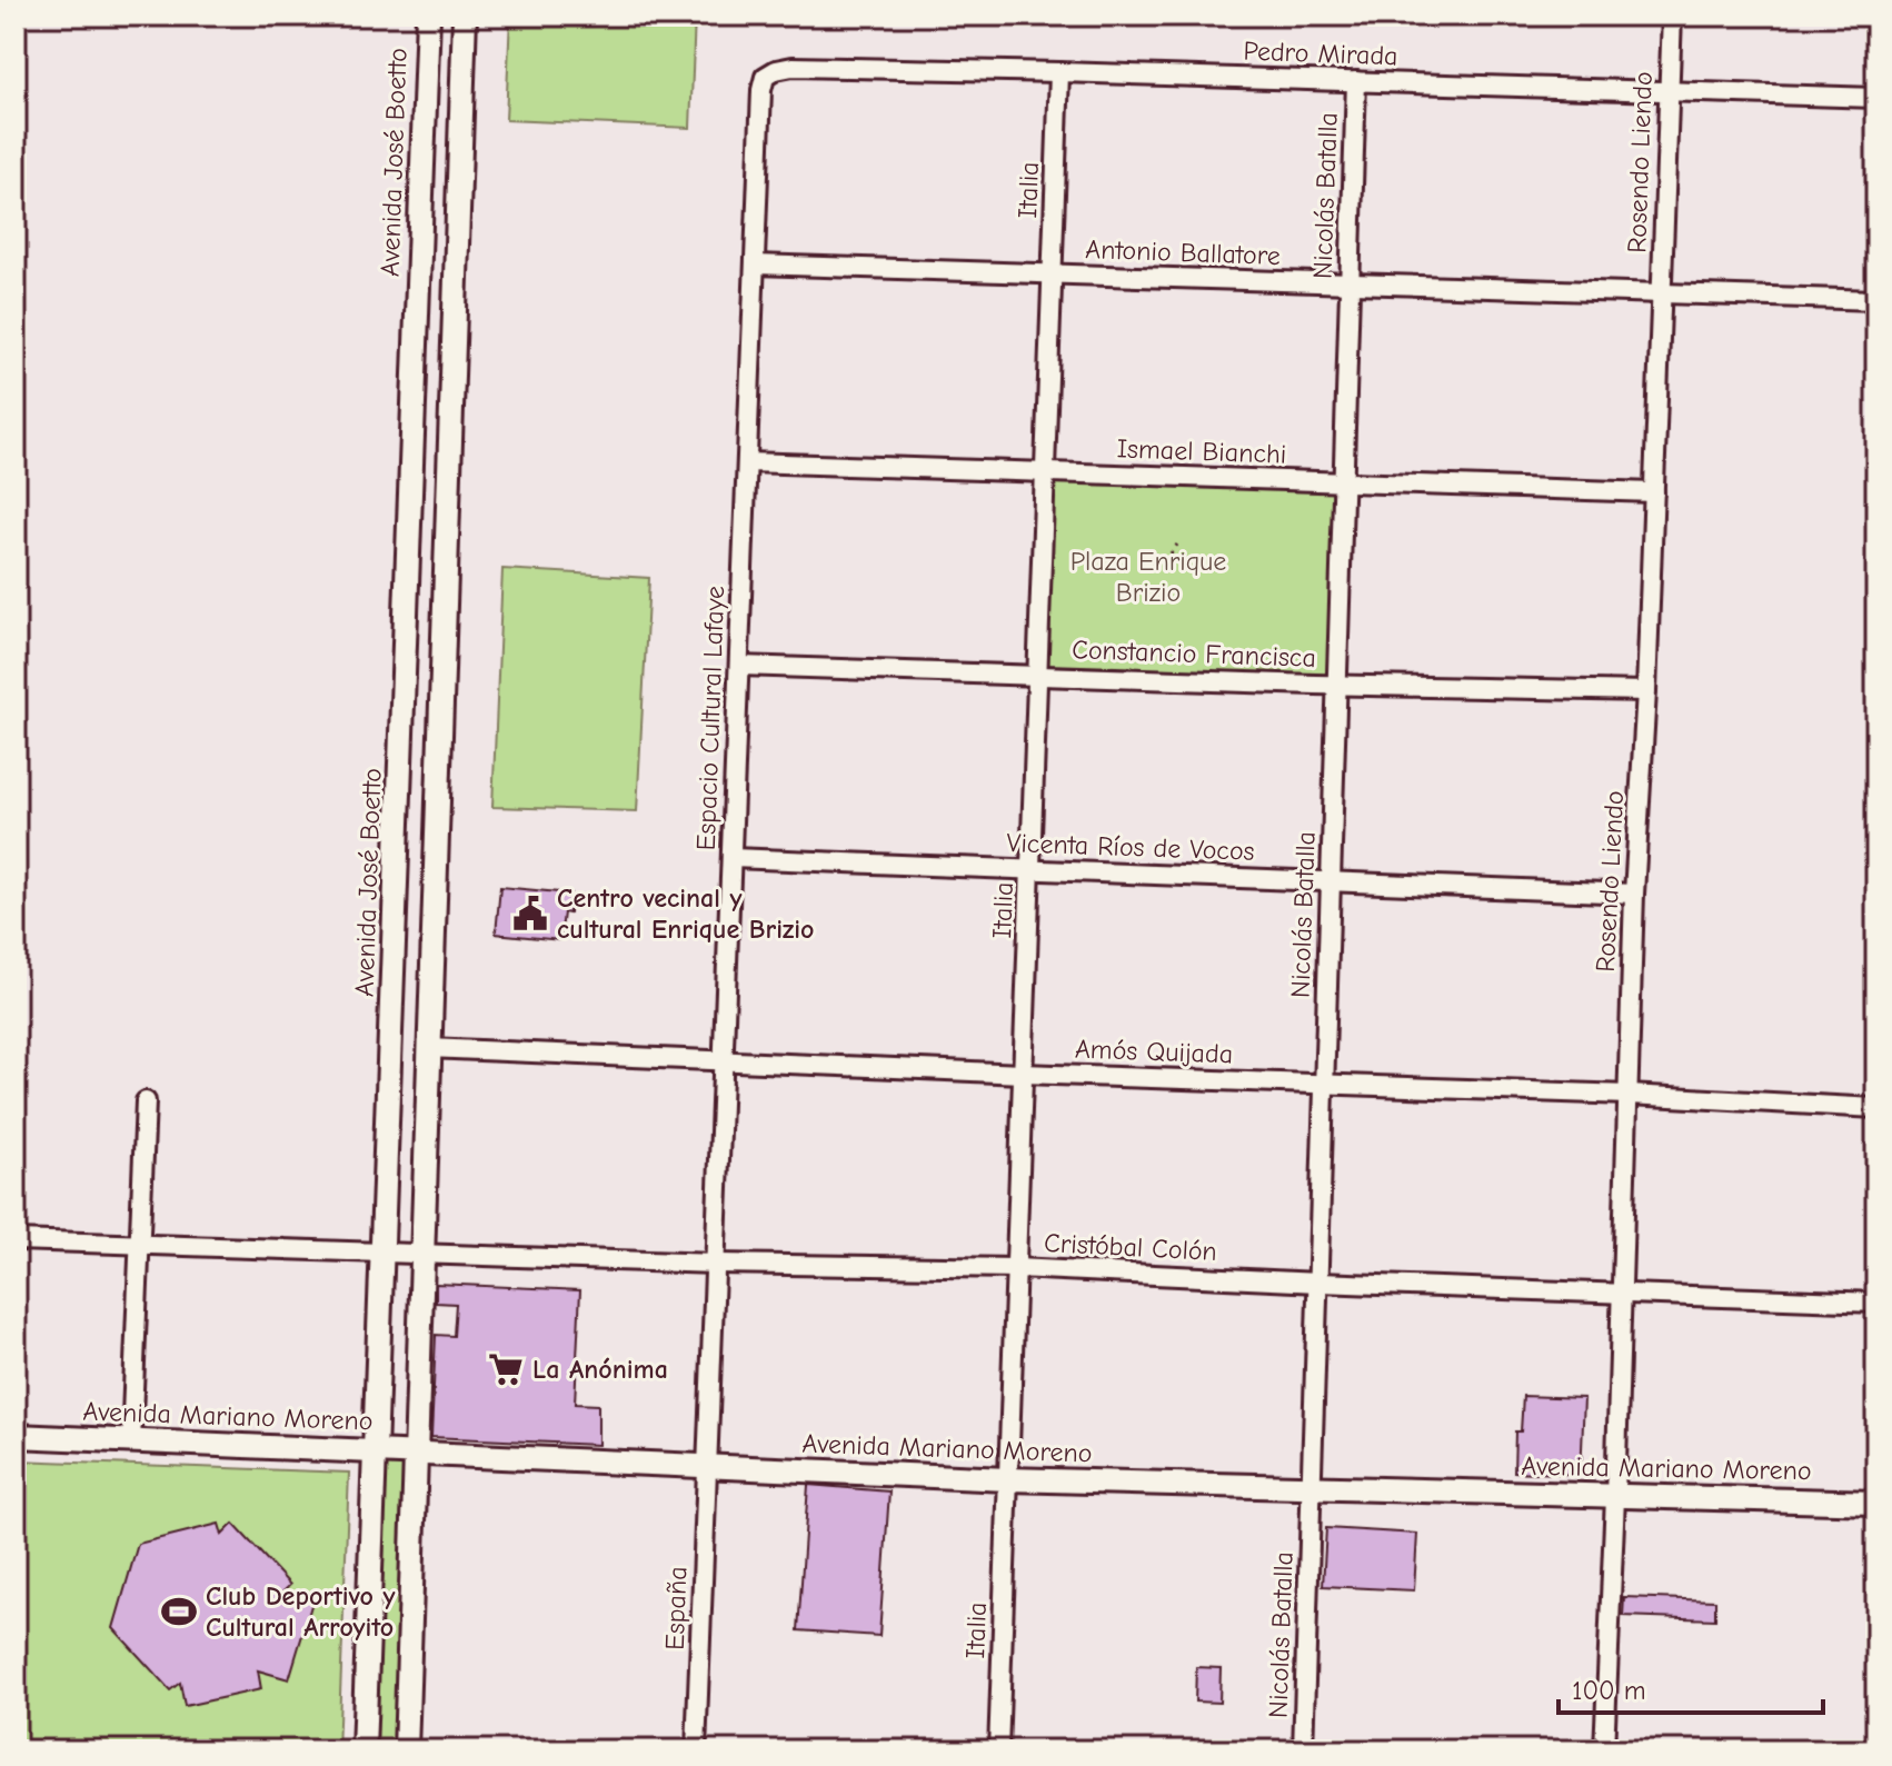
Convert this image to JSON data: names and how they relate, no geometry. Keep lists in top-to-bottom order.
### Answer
{
  "streets": {
    "main road": ["Avenida José Boetto", "Avenida Mariano Moreno"],
    "street": [
      "Pedro Mirada",
      "Rosendo Liendo",
      "Italia",
      "Nicolás Batalla",
      "Antonio Ballatore",
      "Ismael Bianchi",
      "Constancio Francisca",
      "Espacio Cultural Lafaye",
      "Vicenta Ríos de Vocos",
      "Amós Quijada",
      "Cristóbal Colón",
      "España"
    ]
  },
  "crossings": [
    ["Pedro Mirada", "Rosendo Liendo"],
    ["Pedro Mirada", "Italia"],
    ["Pedro Mirada", "Nicolás Batalla"],
    ["Pedro Mirada", "Espacio Cultural Lafaye"],
    ["Avenida José Boetto", "Cristóbal Colón"],
    ["Avenida José Boetto", "Avenida Mariano Moreno"],
    ["Rosendo Liendo", "Antonio Ballatore"],
    ["Rosendo Liendo", "Ismael Bianchi"],
    ["Rosendo Liendo", "Constancio Francisca"],
    ["Rosendo Liendo", "Vicenta Ríos de Vocos"],
    ["Rosendo Liendo", "Amós Quijada"],
    ["Rosendo Liendo", "Cristóbal Colón"],
    ["Rosendo Liendo", "Avenida Mariano Moreno"],
    ["Italia", "Antonio Ballatore"],
    ["Italia", "Ismael Bianchi"],
    ["Italia", "Constancio Francisca"],
    ["Italia", "Vicenta Ríos de Vocos"],
    ["Italia", "Amós Quijada"],
    ["Italia", "Cristóbal Colón"],
    ["Italia", "Avenida Mariano Moreno"],
    ["Nicolás Batalla", "Antonio Ballatore"],
    ["Nicolás Batalla", "Ismael Bianchi"],
    ["Nicolás Batalla", "Constancio Francisca"],
    ["Nicolás Batalla", "Vicenta Ríos de Vocos"],
    ["Nicolás Batalla", "Amós Quijada"],
    ["Nicolás Batalla", "Cristóbal Colón"],
    ["Nicolás Batalla", "Avenida Mariano Moreno"],
    ["Antonio Ballatore", "Espacio Cultural Lafaye"],
    ["Ismael Bianchi", "Espacio Cultural Lafaye"],
    ["Constancio Francisca", "Espacio Cultural Lafaye"],
    ["Espacio Cultural Lafaye", "Vicenta Ríos de Vocos"],
    ["Espacio Cultural Lafaye", "Amós Quijada"],
    ["Espacio Cultural Lafaye", "Cristóbal Colón"],
    ["Espacio Cultural Lafaye", "Avenida Mariano Moreno"],
    ["Espacio Cultural Lafaye", "España"],
    ["Avenida Mariano Moreno", "España"]
  ],
  "parks": ["Plaza Enrique Brizio"],
  "places": {
    "public building": ["Centro vecinal y cultural Enrique Brizio"],
    "supermarket": ["La Anónima"],
    "sports": ["Club Deportivo y Cultural Arroyito"]
  },
  "scale_bar": "100 m"
}
